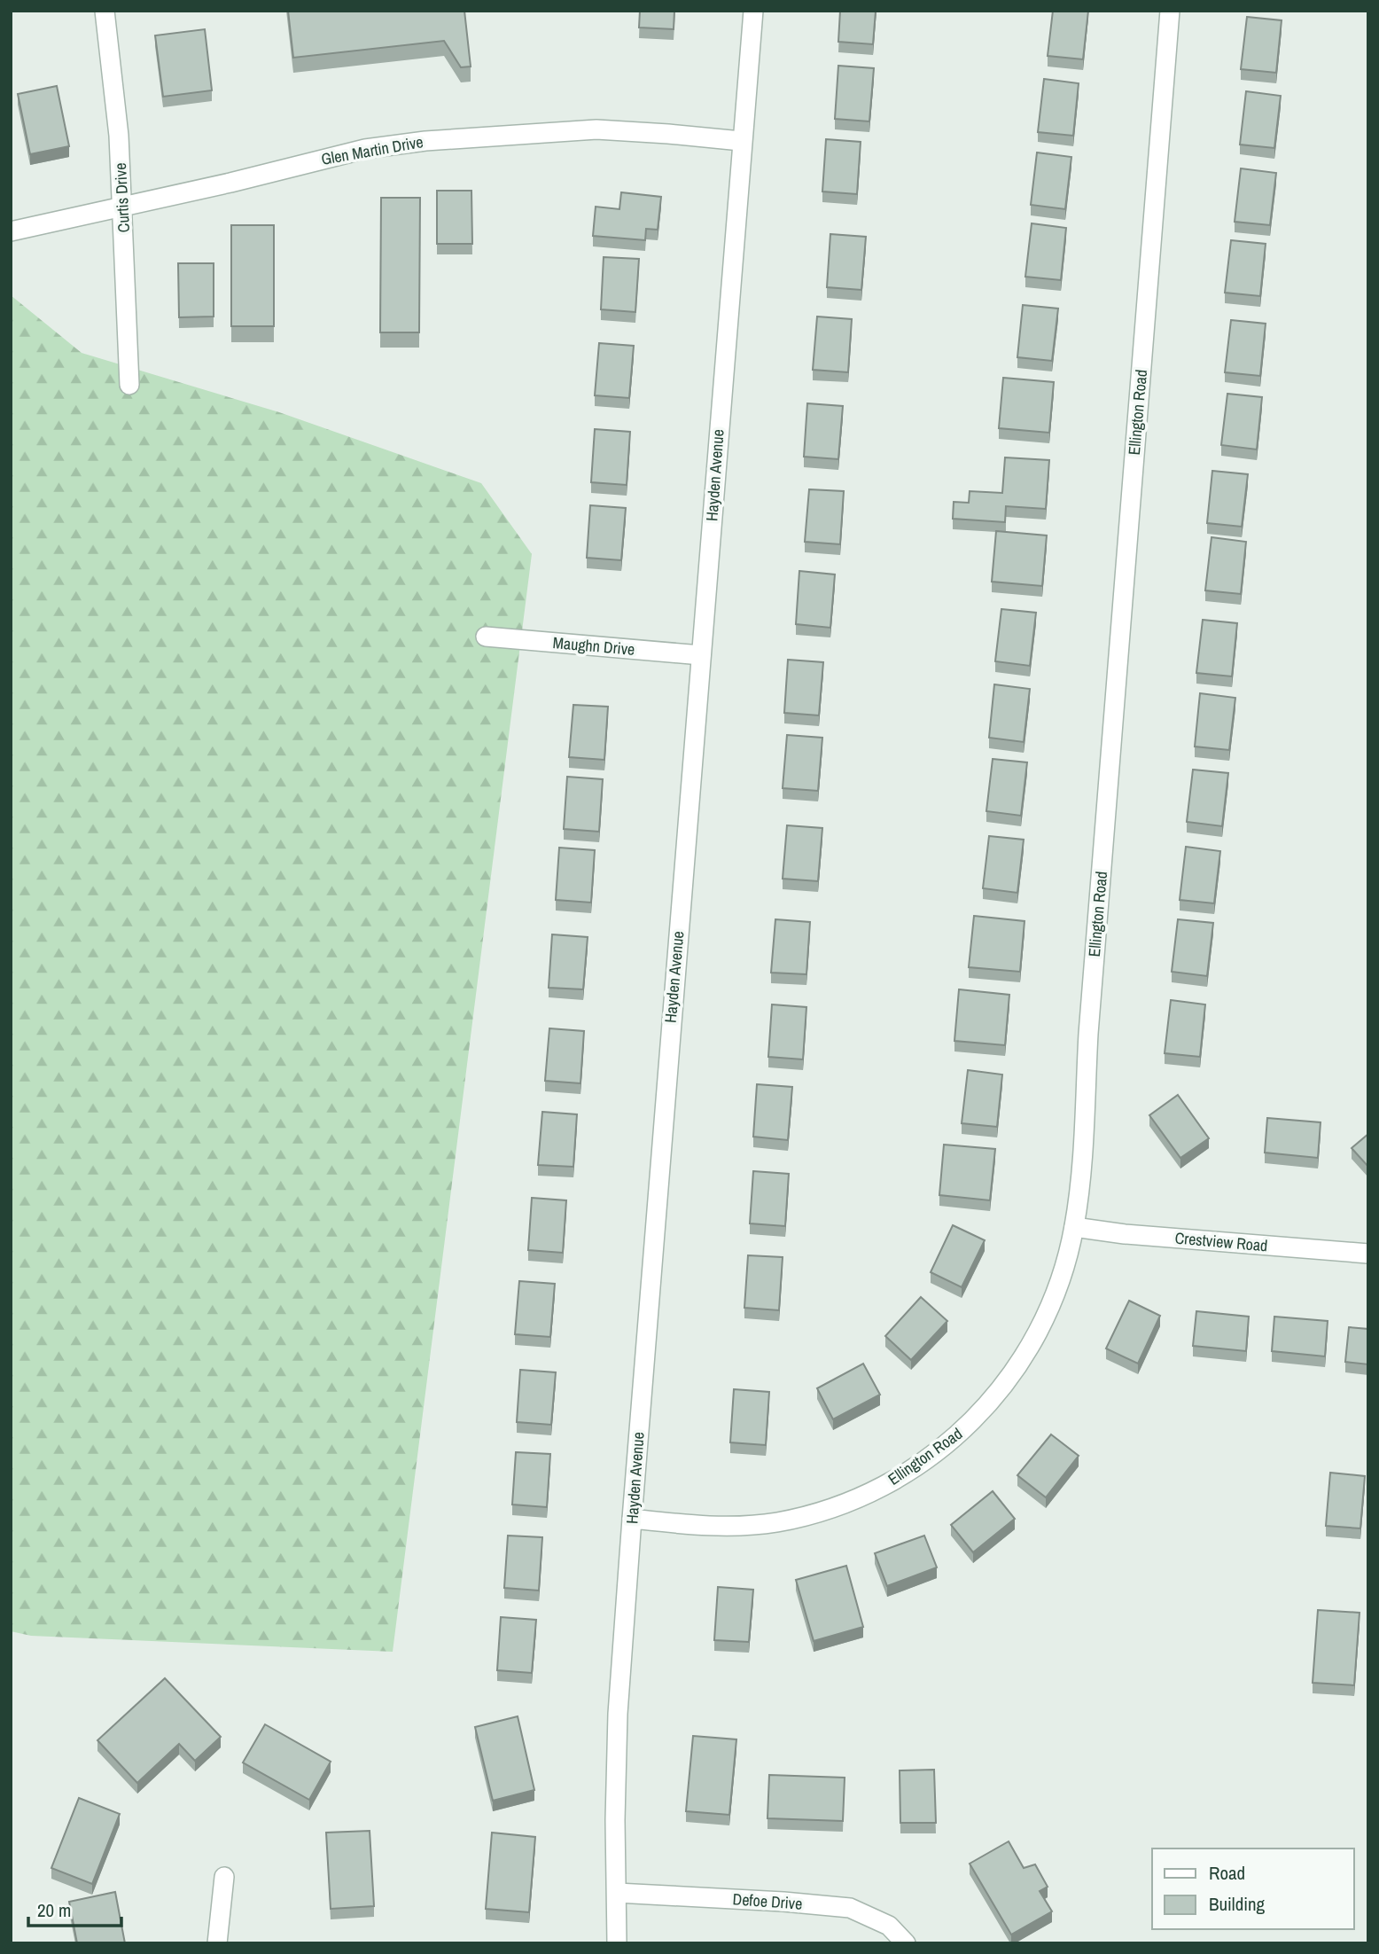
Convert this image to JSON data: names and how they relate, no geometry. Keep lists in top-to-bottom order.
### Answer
{
  "streets": {
    "street": [
      "Glen Martin Drive",
      "Curtis Drive",
      "Ellington Road",
      "Hayden Avenue",
      "Maughn Drive",
      "Crestview Road",
      "Defoe Drive"
    ]
  },
  "crossings": [
    ["Glen Martin Drive", "Curtis Drive"],
    ["Glen Martin Drive", "Hayden Avenue"],
    ["Ellington Road", "Hayden Avenue"],
    ["Ellington Road", "Crestview Road"],
    ["Hayden Avenue", "Maughn Drive"],
    ["Hayden Avenue", "Defoe Drive"]
  ],
  "legend": ["Road", "Building"],
  "scale_bar": "20 m"
}
